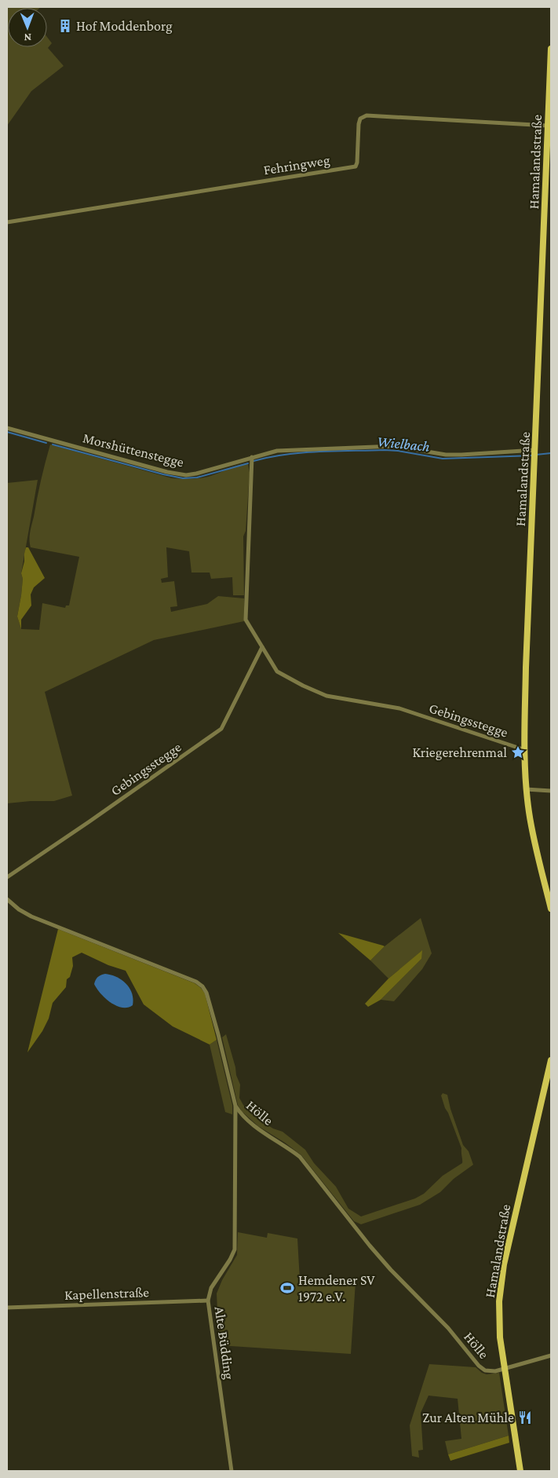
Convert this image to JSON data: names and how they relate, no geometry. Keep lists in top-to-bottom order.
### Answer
{
  "streets": {
    "main road": ["Hamalandstraße"],
    "street": [
      "Fehringweg",
      "Morshüttenstegge",
      "Gebingsstegge",
      "Hölle",
      "Kapellenstraße",
      "Alte Büdding"
    ]
  },
  "crossings": [
    ["Hamalandstraße", "Fehringweg"],
    ["Hamalandstraße", "Morshüttenstegge"],
    ["Hamalandstraße", "Gebingsstegge"],
    ["Hamalandstraße", "Hölle"],
    ["Morshüttenstegge", "Gebingsstegge"],
    ["Hölle", "Alte Büdding"],
    ["Kapellenstraße", "Alte Büdding"]
  ],
  "water": ["Wielbach"],
  "places": {
    "building": ["Hof Moddenborg"],
    "place": ["Kriegerehrenmal"],
    "sports": ["Hemdener SV 1972 e.V."],
    "restaurant": ["Zur Alten Mühle"]
  },
  "north": "bottom"
}
